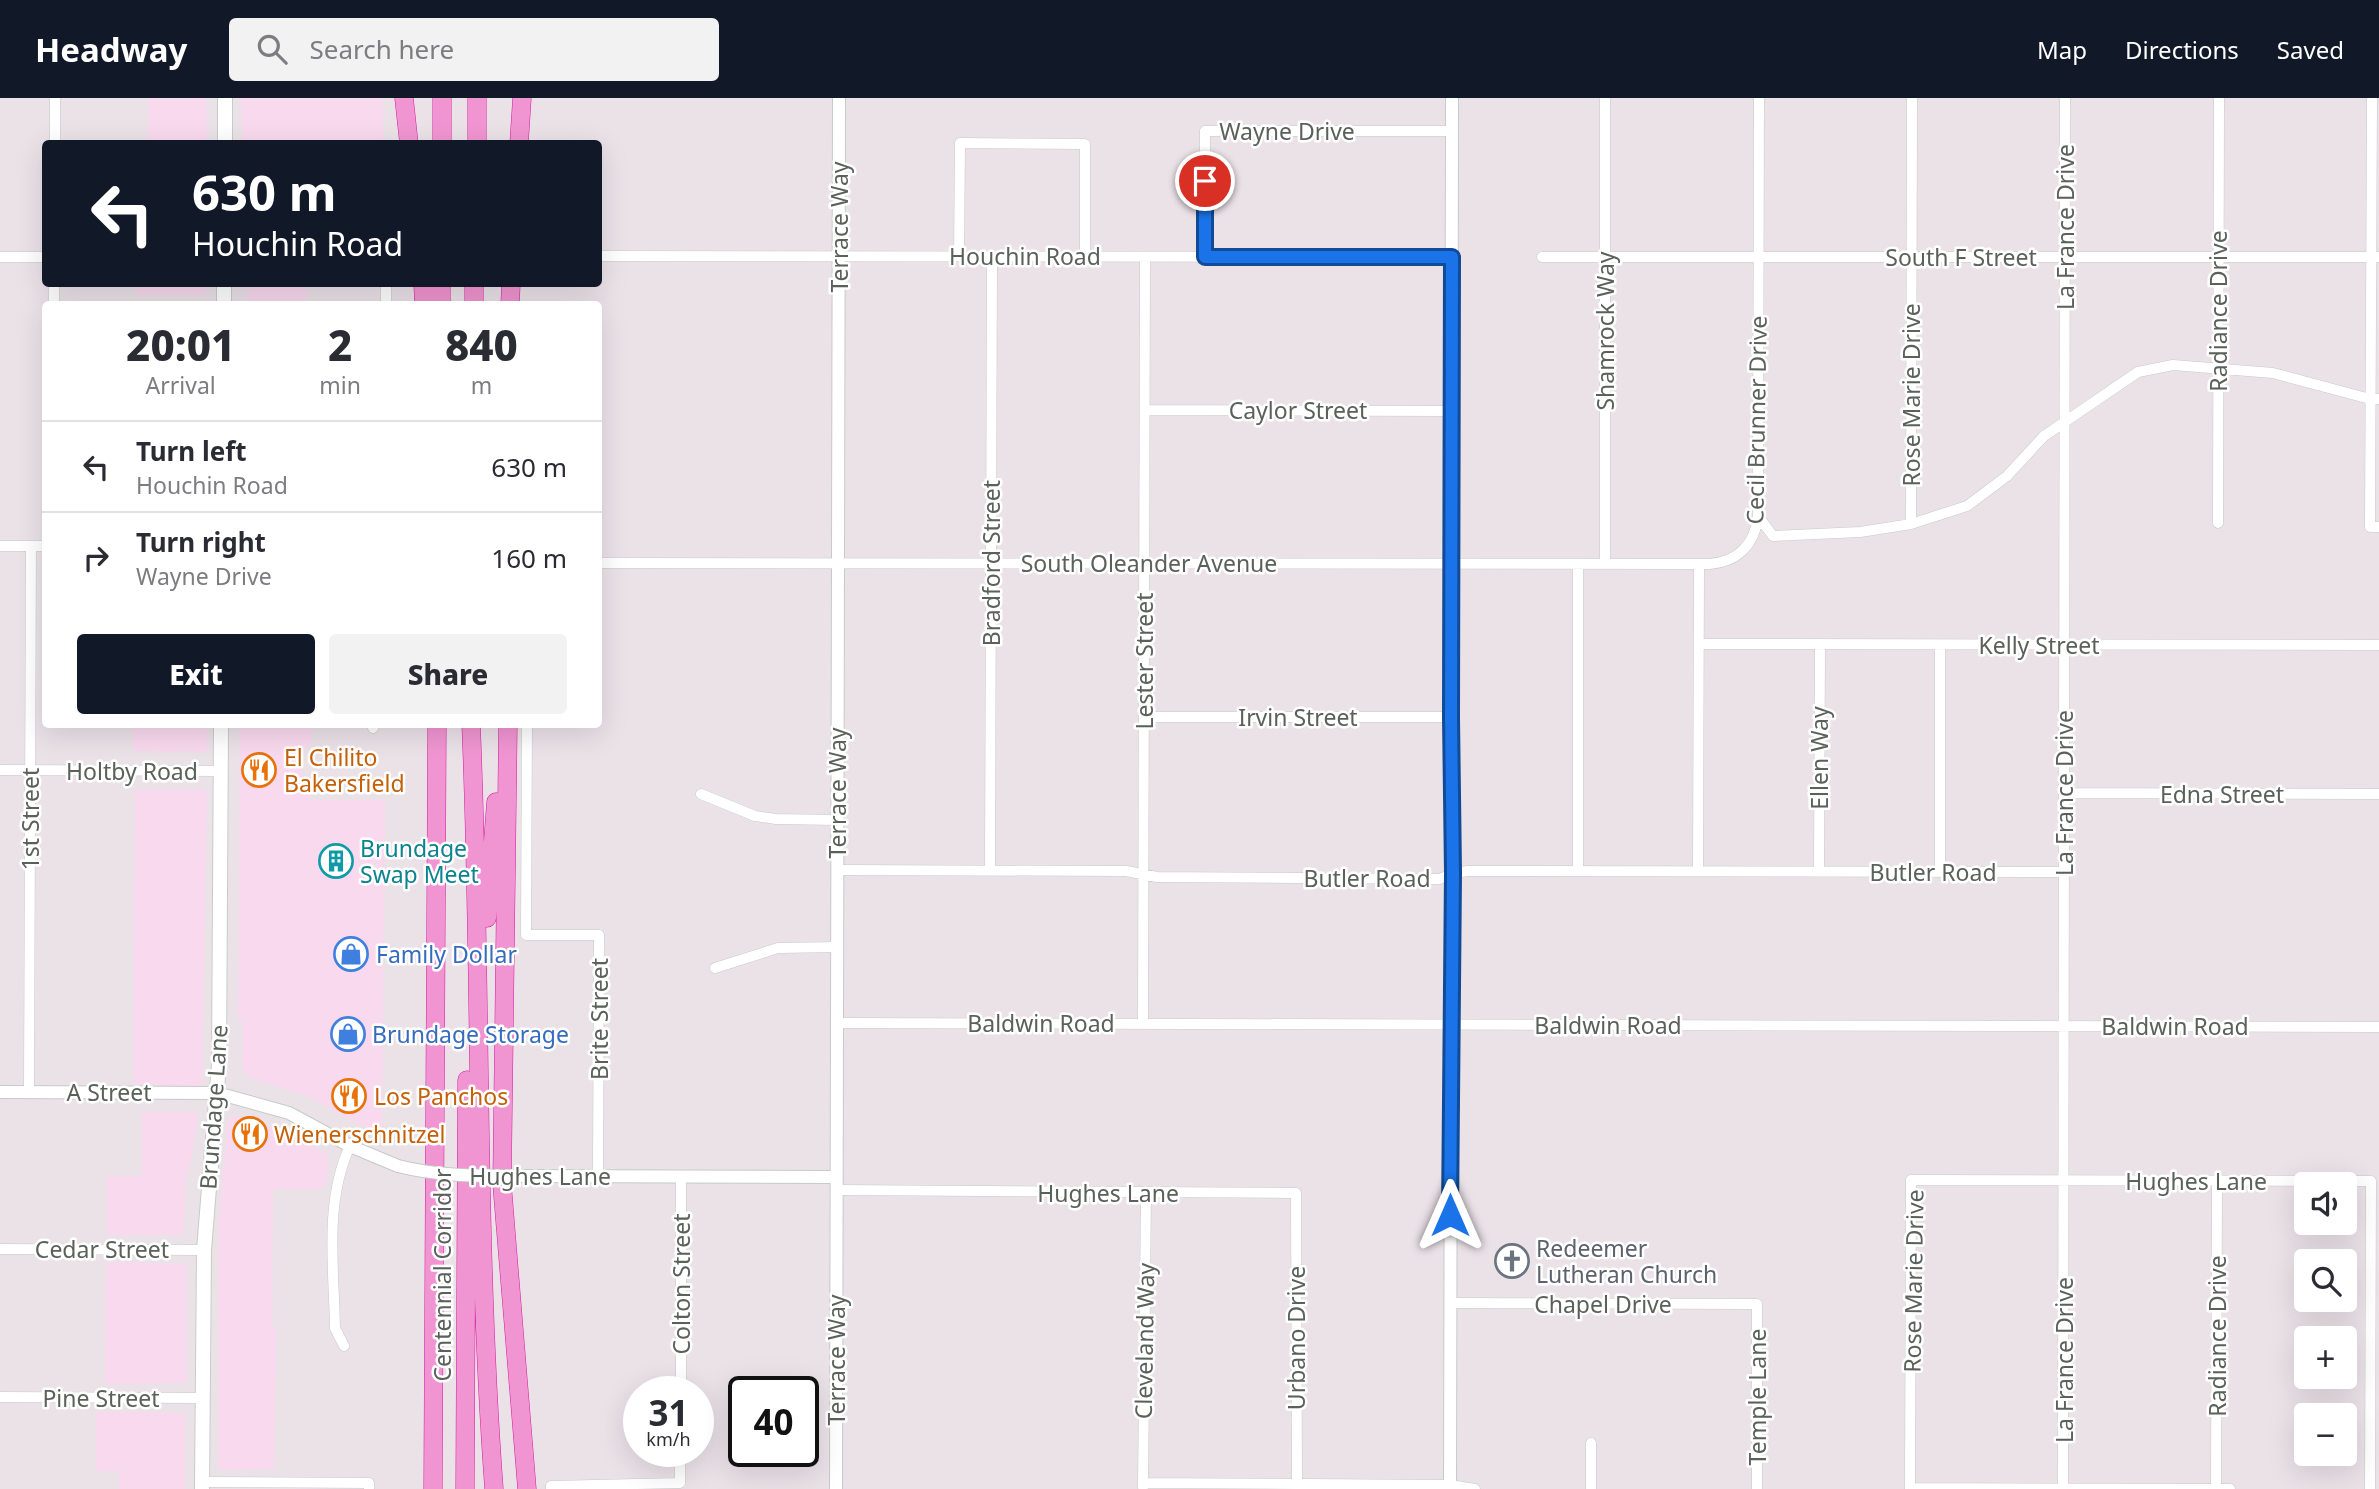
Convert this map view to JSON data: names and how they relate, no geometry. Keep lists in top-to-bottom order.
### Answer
{
  "streets": {
    "highway": ["Centennial Corridor"],
    "main road": ["Brundage Lane"],
    "street": [
      "Wayne Drive",
      "Terrace Way",
      "La France Drive",
      "Houchin Road",
      "South F Street",
      "Radiance Drive",
      "Shamrock Way",
      "Rose Marie Drive",
      "Caylor Street",
      "Cecil Brunner Drive",
      "Bradford Street",
      "South Oleander Avenue",
      "Kelly Street",
      "Lester Street",
      "Irvin Street",
      "Ellen Way",
      "Holtby Road",
      "Edna Street",
      "1st Street",
      "Butler Road",
      "Brite Street",
      "Baldwin Road",
      "A Street",
      "Hughes Lane",
      "Cedar Street",
      "Colton Street",
      "Chapel Drive",
      "Urbano Drive",
      "Cleveland Way",
      "Temple Lane",
      "Pine Street"
    ]
  },
  "crossings": [
    ["Wayne Drive", "Houchin Road"],
    ["Terrace Way", "Houchin Road"],
    ["Terrace Way", "South Oleander Avenue"],
    ["Terrace Way", "Butler Road"],
    ["Terrace Way", "Baldwin Road"],
    ["Terrace Way", "Hughes Lane"],
    ["La France Drive", "South F Street"],
    ["La France Drive", "Rose Marie Drive"],
    ["La France Drive", "Kelly Street"],
    ["La France Drive", "Edna Street"],
    ["La France Drive", "Butler Road"],
    ["La France Drive", "Baldwin Road"],
    ["La France Drive", "Hughes Lane"],
    ["Houchin Road", "Bradford Street"],
    ["Houchin Road", "Lester Street"],
    ["South F Street", "Radiance Drive"],
    ["South F Street", "Shamrock Way"],
    ["South F Street", "Rose Marie Drive"],
    ["South F Street", "Cecil Brunner Drive"],
    ["Radiance Drive", "Hughes Lane"],
    ["Shamrock Way", "South Oleander Avenue"],
    ["Rose Marie Drive", "Hughes Lane"],
    ["Caylor Street", "Lester Street"],
    ["Cecil Brunner Drive", "South Oleander Avenue"],
    ["Bradford Street", "South Oleander Avenue"],
    ["Bradford Street", "Butler Road"],
    ["South Oleander Avenue", "Lester Street"],
    ["Kelly Street", "Ellen Way"],
    ["Lester Street", "Irvin Street"],
    ["Lester Street", "Butler Road"],
    ["Lester Street", "Baldwin Road"],
    ["Ellen Way", "Butler Road"],
    ["Holtby Road", "1st Street"],
    ["Holtby Road", "Brundage Lane"],
    ["1st Street", "A Street"],
    ["Brite Street", "Hughes Lane"],
    ["A Street", "Brundage Lane"],
    ["A Street", "Hughes Lane"],
    ["Brundage Lane", "Hughes Lane"],
    ["Brundage Lane", "Cedar Street"],
    ["Brundage Lane", "Pine Street"],
    ["Hughes Lane", "Colton Street"],
    ["Hughes Lane", "Urbano Drive"],
    ["Hughes Lane", "Cleveland Way"],
    ["Chapel Drive", "Temple Lane"]
  ],
  "places": {
    "restaurant": ["El Chilito Bakersfield", "Los Panchos", "Wienerschnitzel"],
    "building": ["Brundage Swap Meet"],
    "shop": ["Family Dollar", "Brundage Storage"],
    "church": ["Redeemer Lutheran Church"]
  },
  "page": {
    "header": "Headway",
    "search": "Search here",
    "nav": ["Map", "Directions", "Saved"],
    "turn": ["630 m", "Houchin Road"],
    "eta": [
      "20:01",
      "Arrival",
      "2",
      "min",
      "840",
      "m"
    ],
    "list": [
      {
        "name": "Turn left",
        "note": "Houchin Road",
        "value": "630 m"
      },
      {
        "name": "Turn right",
        "note": "Wayne Drive",
        "value": "160 m"
      }
    ],
    "buttons": ["Exit", "Share"],
    "map_buttons": ["+", "−"],
    "speed": "31 km/h",
    "limit": "40"
  }
}
